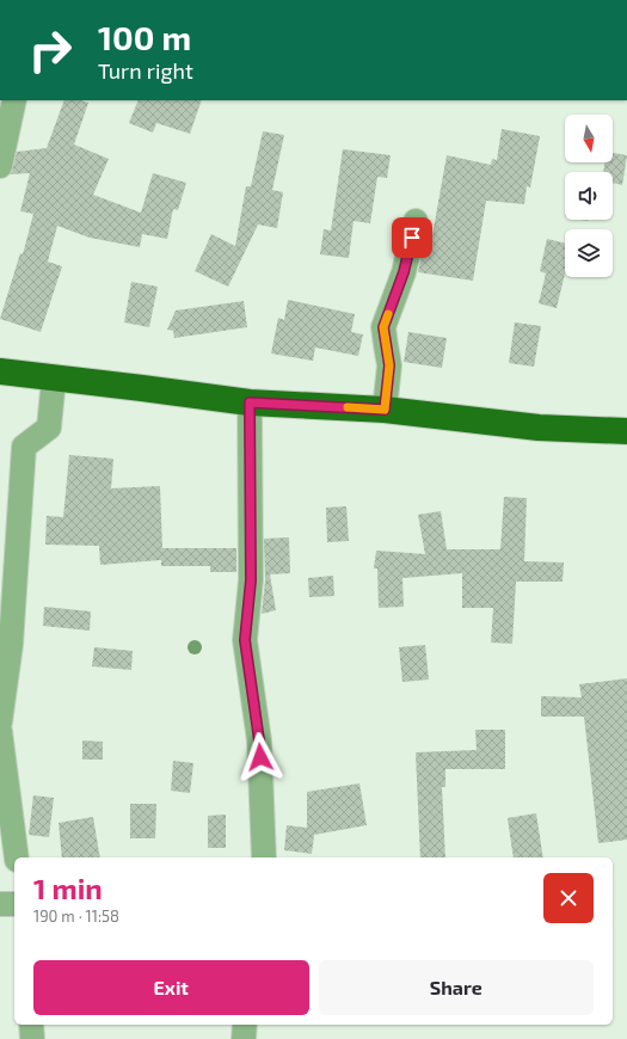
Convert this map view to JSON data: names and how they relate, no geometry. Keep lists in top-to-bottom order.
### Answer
{
  "north": "bottom",
  "page": {
    "turn": ["100 m", "Turn right"],
    "heading": ["1 min", "190 m · 11:58"],
    "buttons": ["Exit", "Share"]
  }
}
